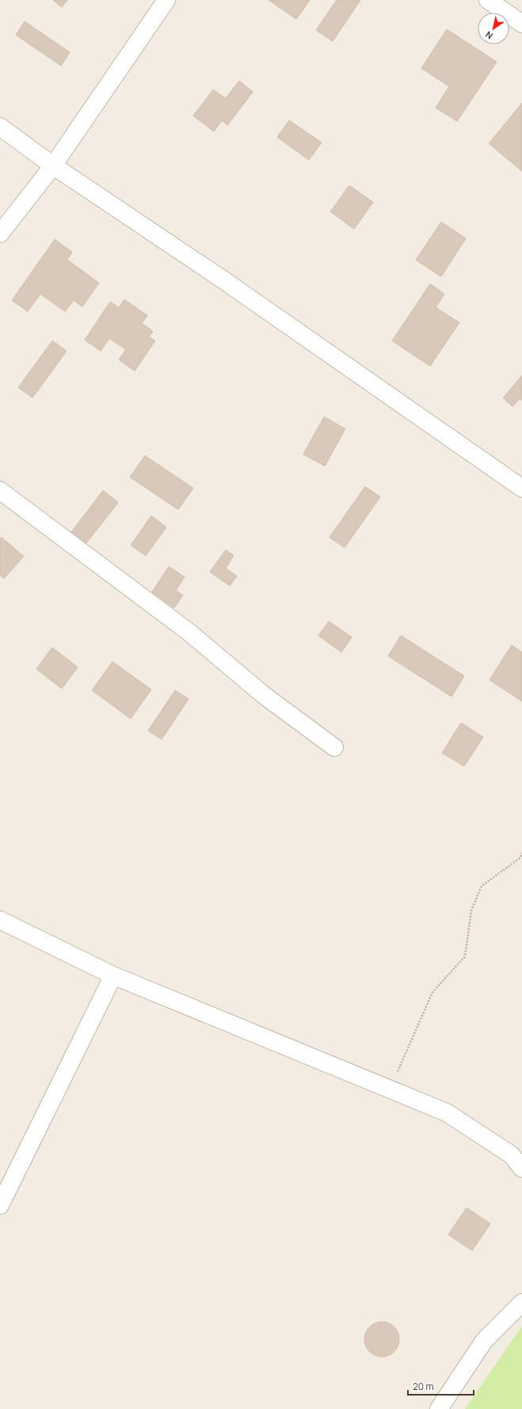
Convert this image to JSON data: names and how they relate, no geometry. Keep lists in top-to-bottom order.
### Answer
{
  "scale_bar": "20 m",
  "north": "bottom left"
}
